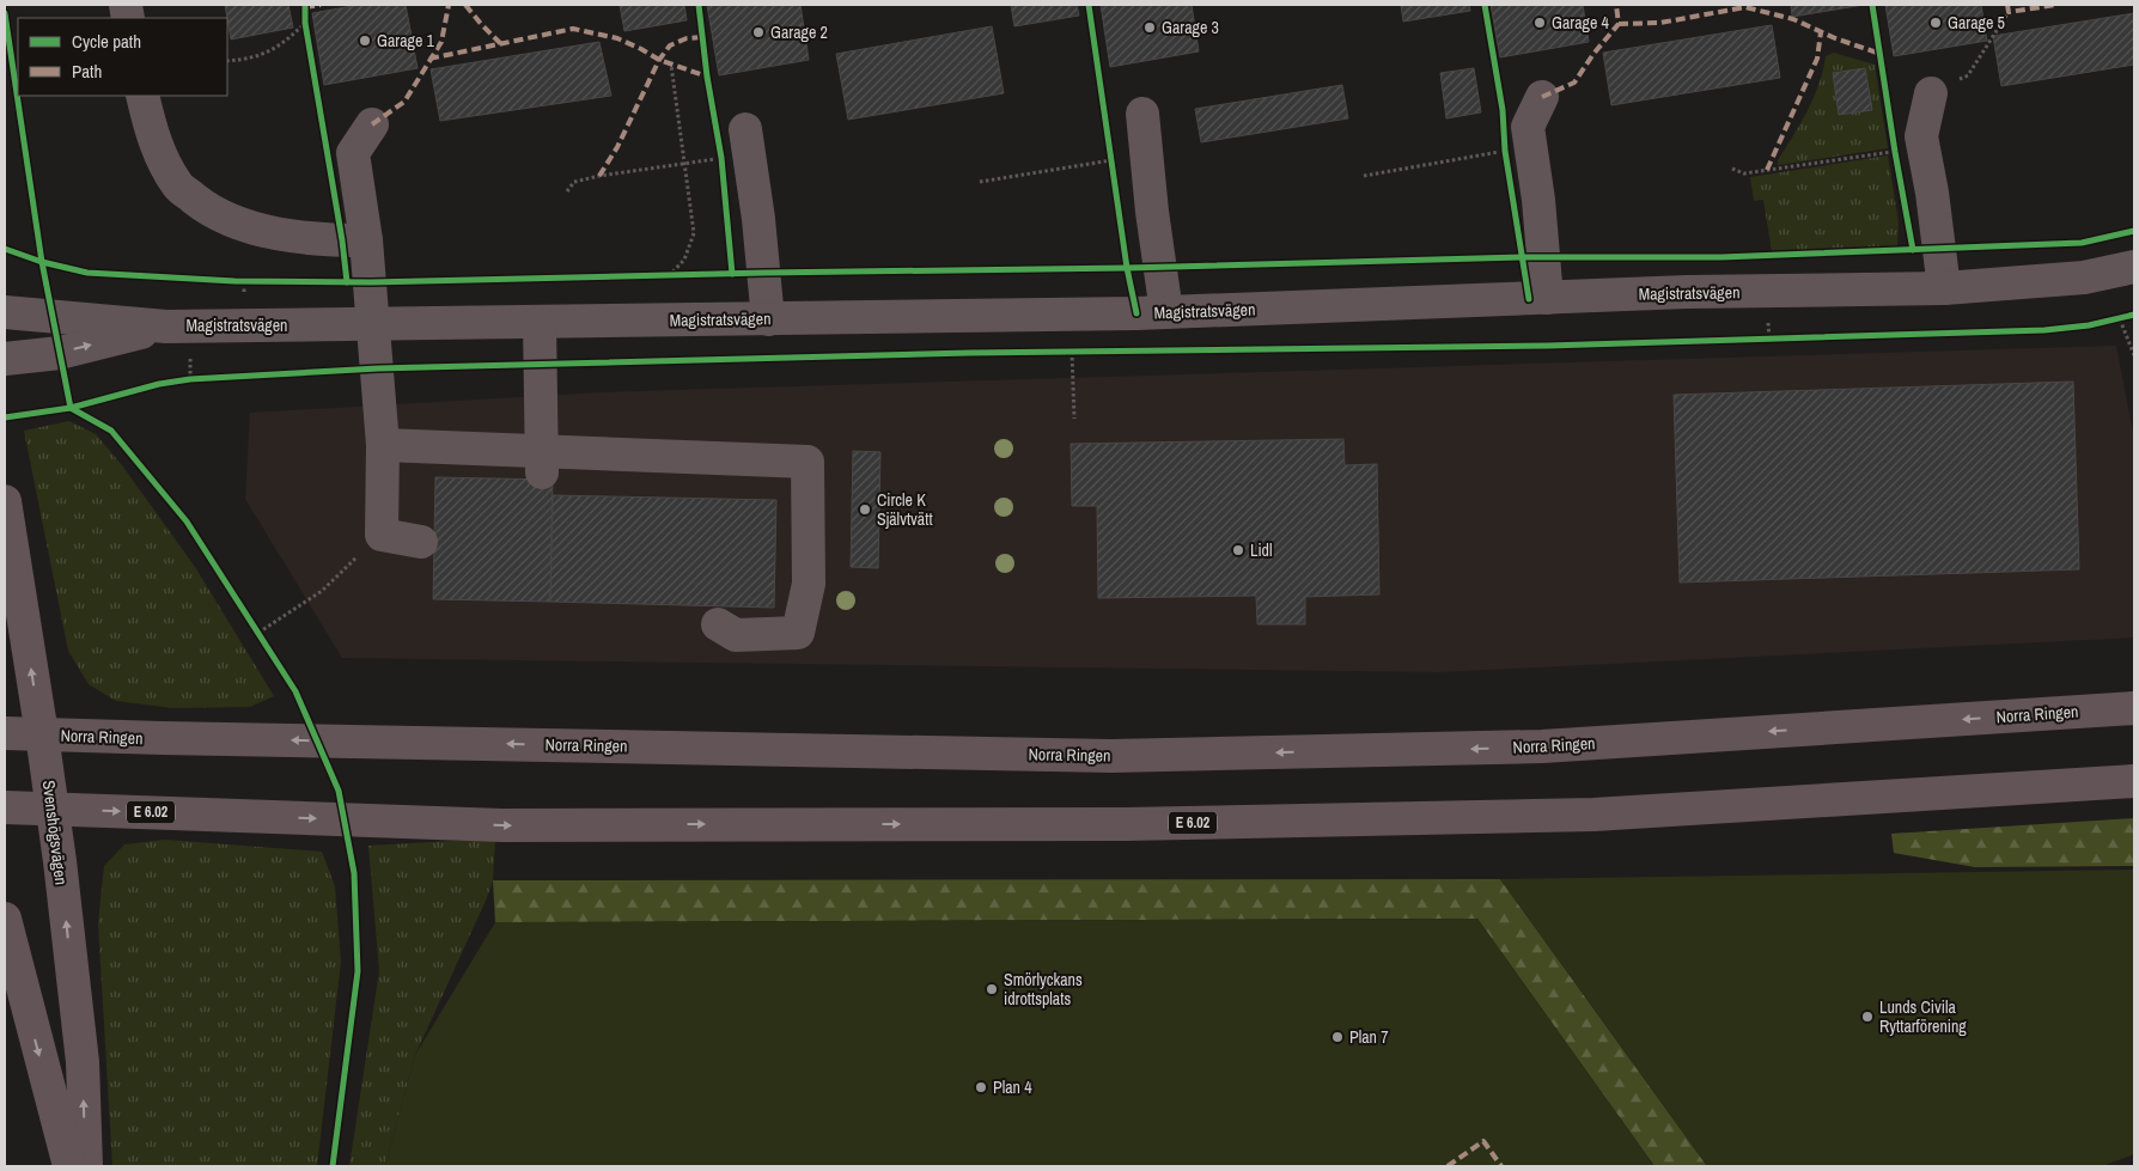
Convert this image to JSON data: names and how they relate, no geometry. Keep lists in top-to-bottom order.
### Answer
{
  "streets": {
    "main road": ["Norra Ringen", "E 6.02", "Svenshögsvägen"],
    "street": ["Magistratsvägen"]
  },
  "crossings": [
    ["Norra Ringen", "Svenshögsvägen"],
    ["E 6.02", "Svenshögsvägen"]
  ],
  "places": [
    "Garage 4",
    "Garage 5",
    "Garage 3",
    "Garage 2",
    "Garage 1",
    "Circle K Självtvätt",
    "Lidl",
    "Smörlyckans idrottsplats",
    "Lunds Civila Ryttarförening",
    "Plan 7",
    "Plan 4"
  ],
  "legend": ["Cycle path", "Path"]
}
